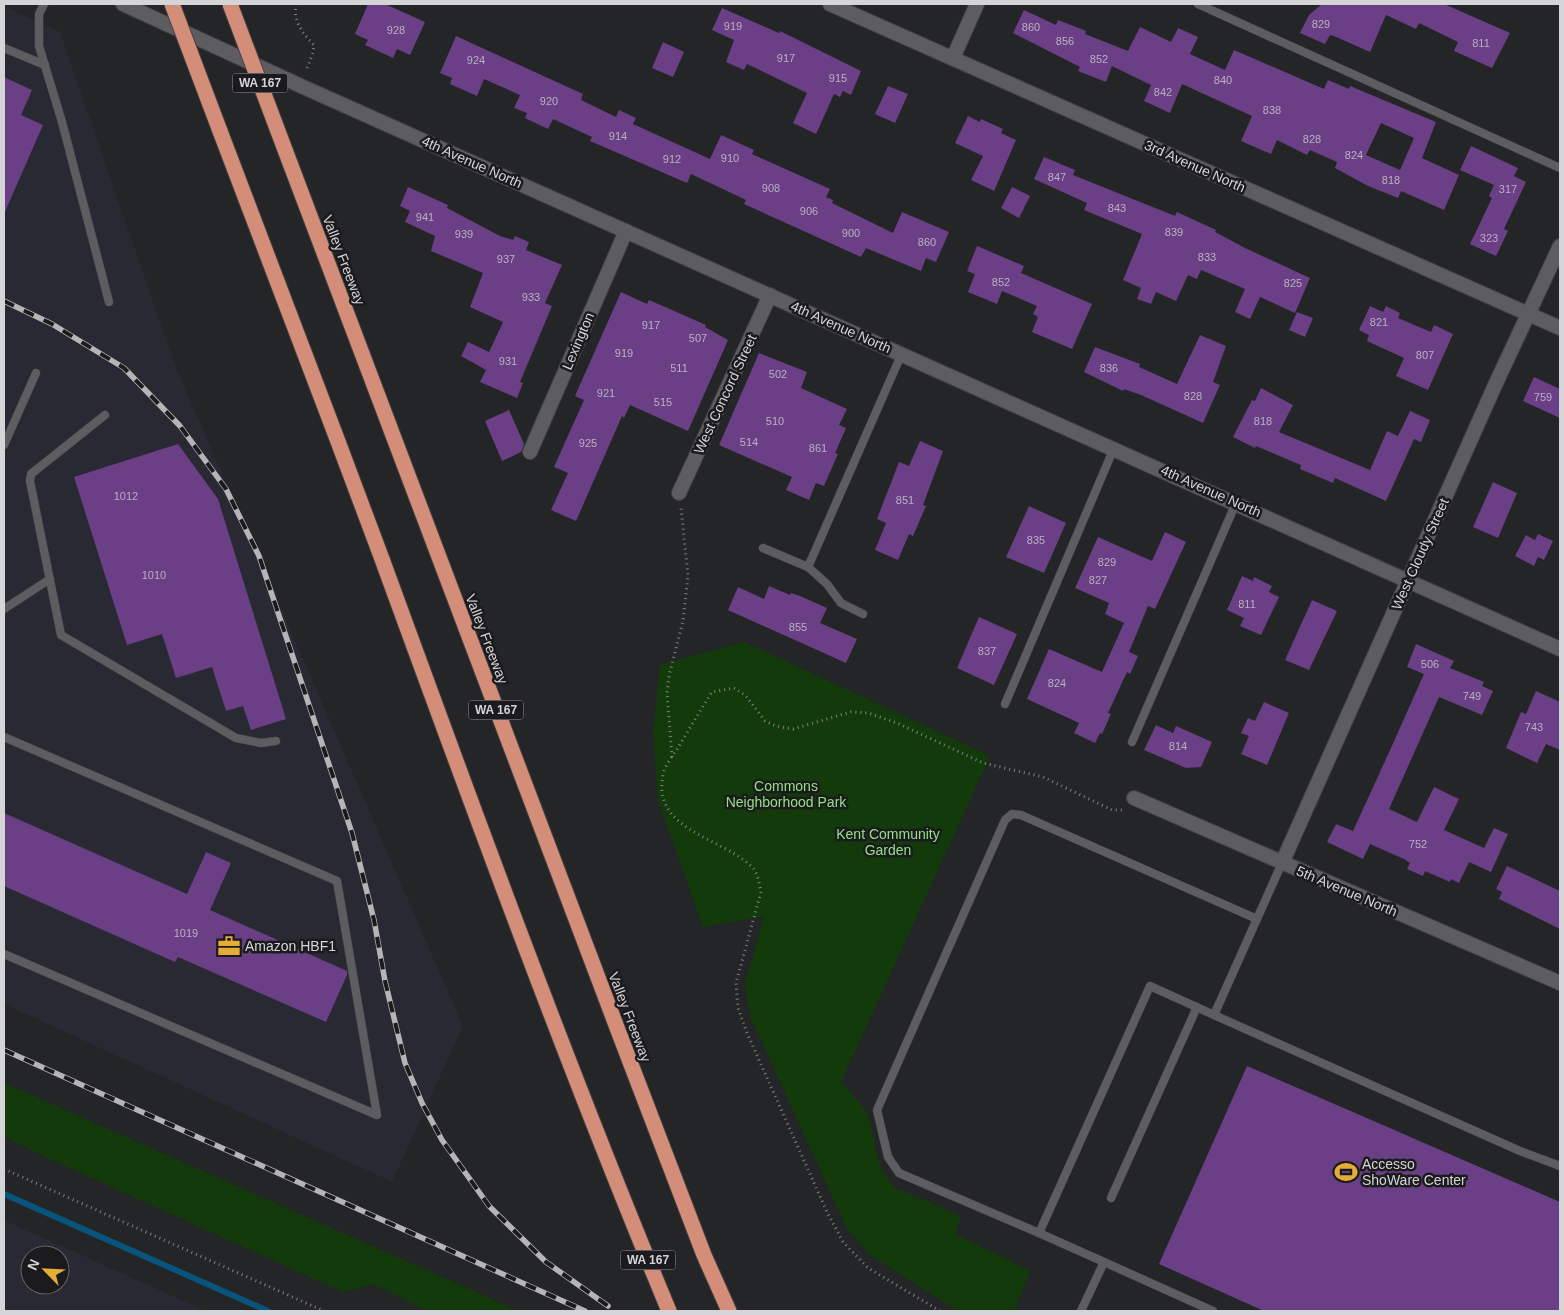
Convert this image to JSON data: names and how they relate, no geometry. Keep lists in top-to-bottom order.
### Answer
{
  "streets": {
    "highway": ["WA 167", "Valley Freeway"],
    "street": [
      "4th Avenue North",
      "3rd Avenue North",
      "Lexington",
      "West Concord Street",
      "West Cloudy Street",
      "5th Avenue North"
    ]
  },
  "crossings": [
    ["4th Avenue North", "Lexington"],
    ["4th Avenue North", "West Concord Street"],
    ["4th Avenue North", "West Cloudy Street"],
    ["3rd Avenue North", "West Cloudy Street"],
    ["West Cloudy Street", "5th Avenue North"]
  ],
  "parks": ["Commons Neighborhood Park", "Kent Community Garden"],
  "places": {
    "office": ["Amazon HBF1"],
    "sports": ["Accesso ShoWare Center"]
  },
  "house_numbers": [
    "829",
    "919",
    "860",
    "928",
    "856",
    "811",
    "917",
    "852",
    "924",
    "915",
    "840",
    "842",
    "920",
    "838",
    "914",
    "828",
    "824",
    "910",
    "912",
    "847",
    "818",
    "908",
    "317",
    "843",
    "906",
    "941",
    "839",
    "900",
    "939",
    "323",
    "860",
    "833",
    "937",
    "852",
    "825",
    "933",
    "821",
    "917",
    "507",
    "919",
    "807",
    "931",
    "511",
    "836",
    "502",
    "921",
    "828",
    "759",
    "515",
    "510",
    "818",
    "514",
    "925",
    "861",
    "1012",
    "851",
    "835",
    "829",
    "1010",
    "827",
    "811",
    "855",
    "837",
    "506",
    "824",
    "749",
    "743",
    "814",
    "752",
    "1019"
  ],
  "north": "top left"
}
